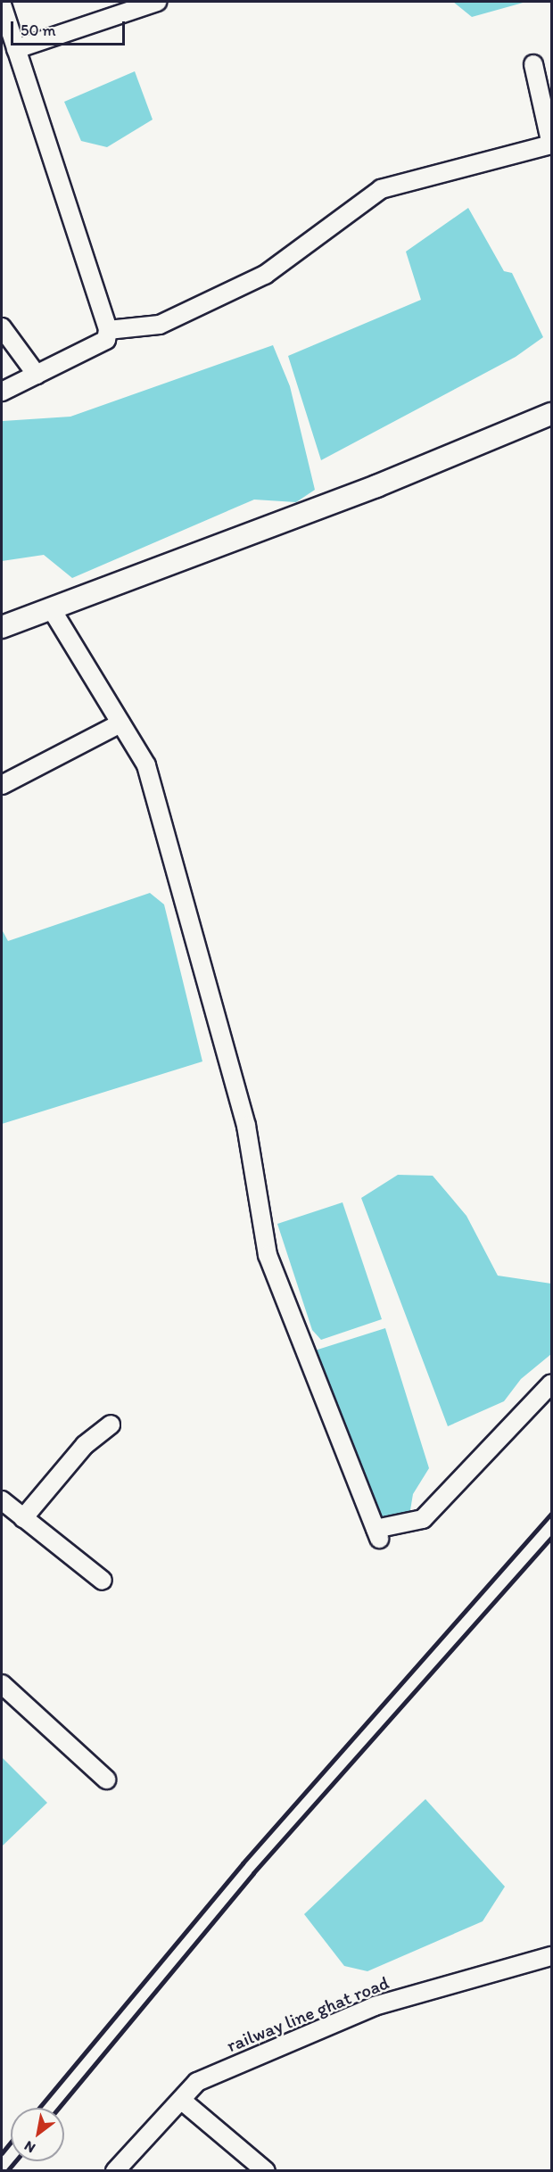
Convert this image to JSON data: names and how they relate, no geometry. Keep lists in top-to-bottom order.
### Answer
{
  "streets": {
    "street": ["railway line ghat road"]
  },
  "scale_bar": "50 m",
  "north": "bottom left"
}
